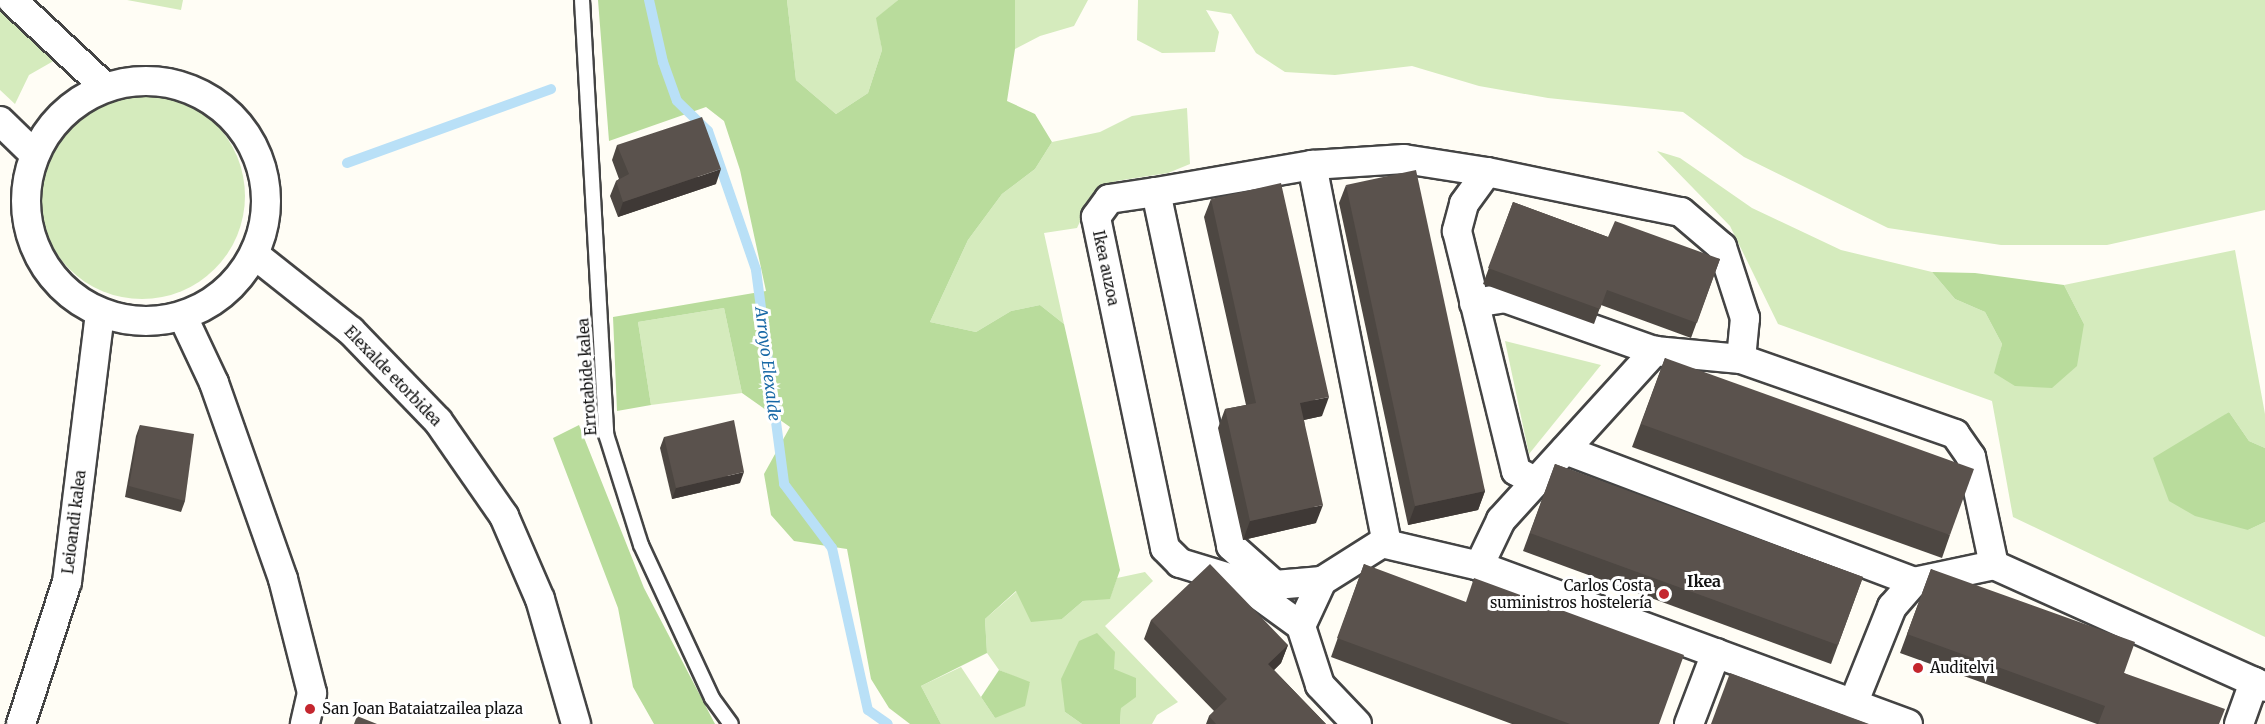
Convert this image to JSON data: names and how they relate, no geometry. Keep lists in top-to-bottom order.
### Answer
{
  "streets": {
    "street": ["Ikea auzoa", "Elexalde etorbidea", "Leioandi kalea"],
    "lane": ["Errotabide kalea"]
  },
  "districts": ["Ikea"],
  "water": ["Arroyo Elexalde"],
  "places": ["Carlos Costa suministros hostelería", "Auditelvi", "San Joan Bataiatzailea plaza"]
}
